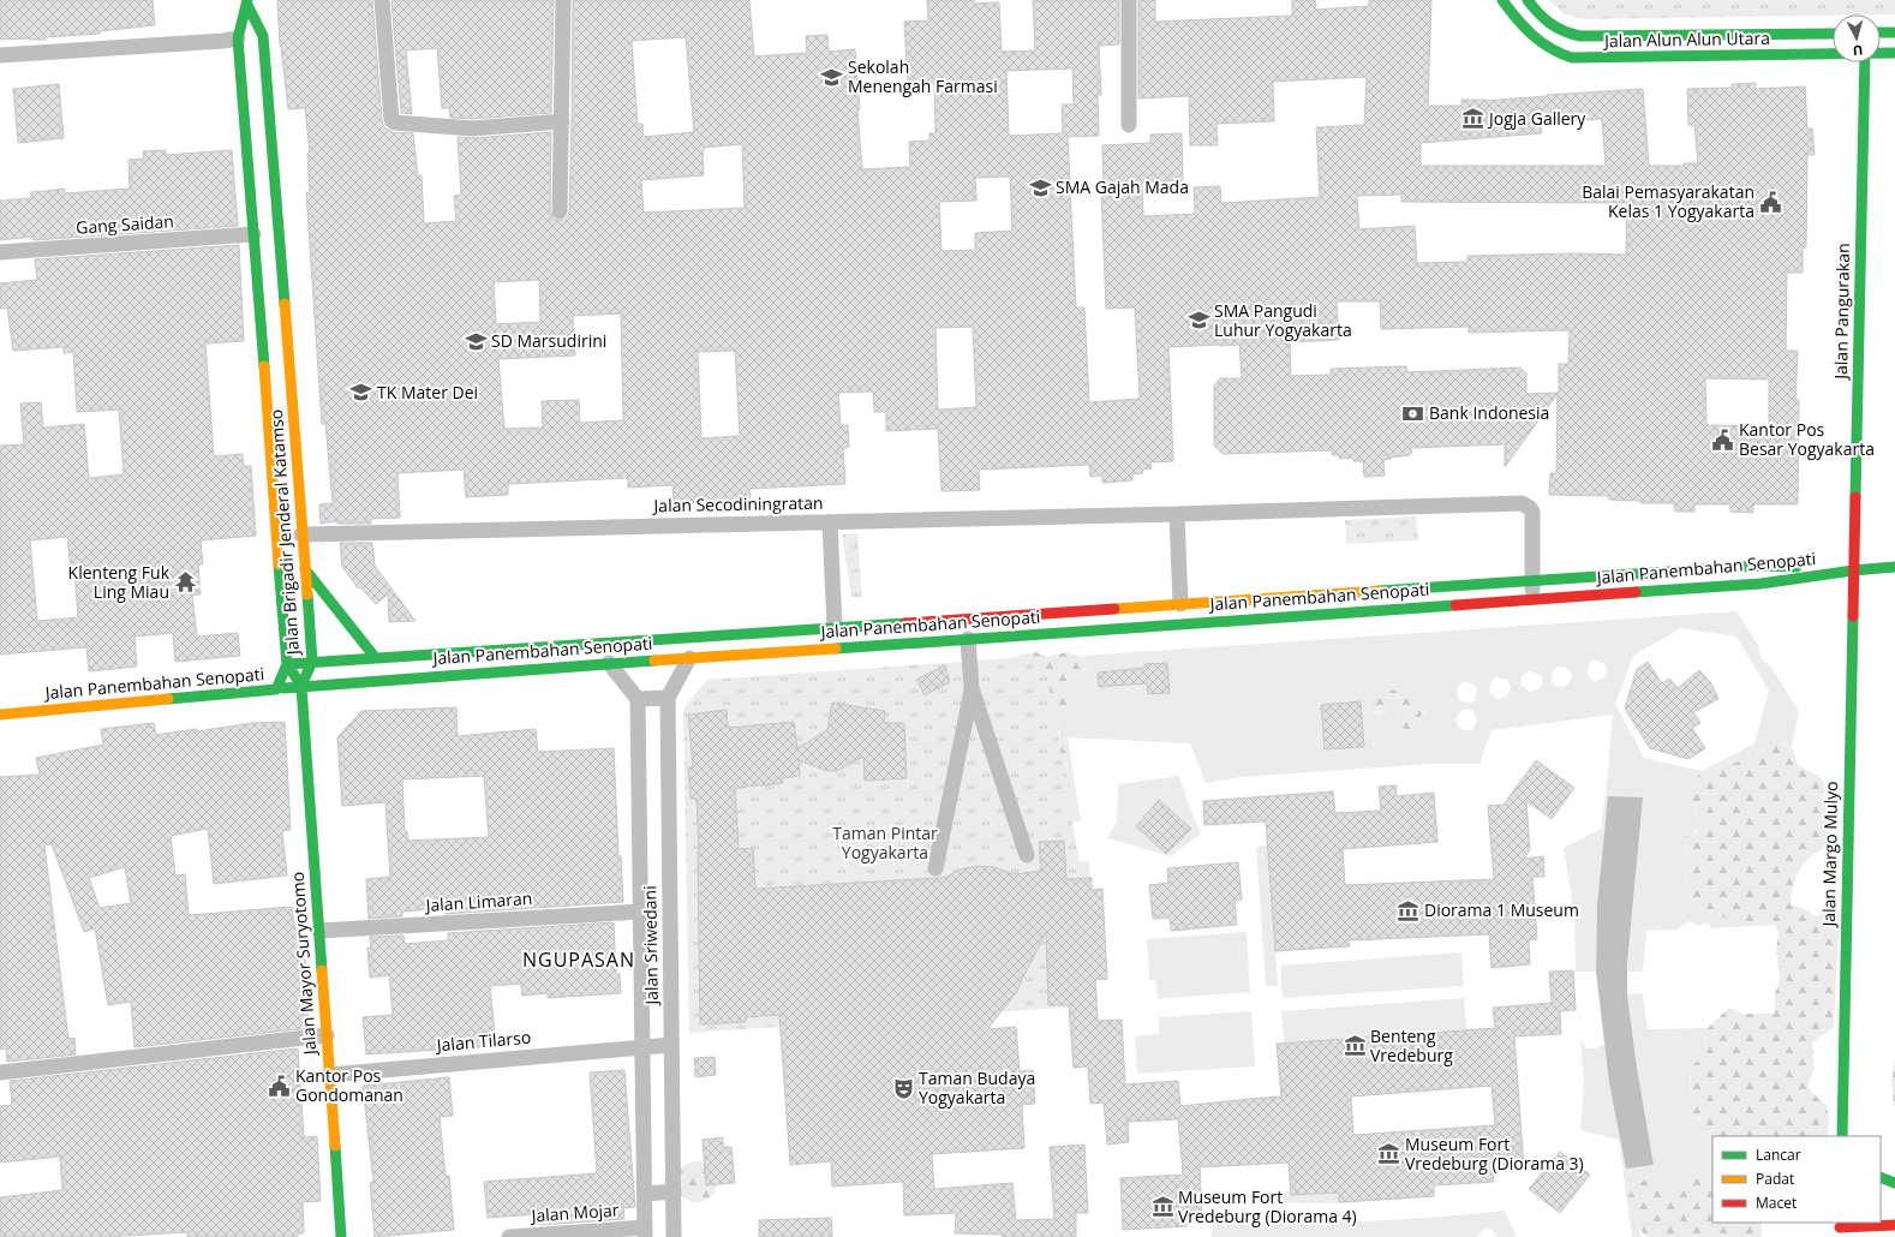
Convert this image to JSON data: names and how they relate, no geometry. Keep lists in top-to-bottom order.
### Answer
{
  "streets": {
    "main road": [
      "Jalan Alun Alun Utara",
      "Jalan Pangurakan",
      "Jalan Brigadir Jenderal Katamso",
      "Jalan Panembahan Senopati",
      "Jalan Margo Mulyo",
      "Jalan Mayor Suryotomo"
    ],
    "street": [
      "Gang Saidan",
      "Jalan Secodiningratan",
      "Jalan Limaran",
      "Jalan Sriwedani",
      "Jalan Tilarso",
      "Jalan Mojar"
    ]
  },
  "crossings": [
    ["Gang Saidan", "Jalan Brigadir Jenderal Katamso"],
    ["Jalan Pangurakan", "Jalan Panembahan Senopati"],
    ["Jalan Pangurakan", "Jalan Margo Mulyo"],
    ["Jalan Secodiningratan", "Jalan Brigadir Jenderal Katamso"],
    ["Jalan Secodiningratan", "Jalan Panembahan Senopati"],
    ["Jalan Brigadir Jenderal Katamso", "Jalan Panembahan Senopati"],
    ["Jalan Brigadir Jenderal Katamso", "Jalan Mayor Suryotomo"],
    ["Jalan Panembahan Senopati", "Jalan Margo Mulyo"],
    ["Jalan Panembahan Senopati", "Jalan Sriwedani"],
    ["Jalan Panembahan Senopati", "Jalan Mayor Suryotomo"],
    ["Jalan Limaran", "Jalan Sriwedani"],
    ["Jalan Limaran", "Jalan Mayor Suryotomo"],
    ["Jalan Sriwedani", "Jalan Tilarso"],
    ["Jalan Sriwedani", "Jalan Mojar"],
    ["Jalan Mayor Suryotomo", "Jalan Tilarso"]
  ],
  "districts": ["NGUPASAN"],
  "parks": ["Taman Pintar Yogyakarta"],
  "places": {
    "school or university": [
      "Sekolah Menengah Farmasi",
      "SMA Gajah Mada",
      "SMA Pangudi Luhur Yogyakarta",
      "SD Marsudirini",
      "TK Mater Dei"
    ],
    "museum": [
      "Jogja Gallery",
      "Diorama 1 Museum",
      "Benteng Vredeburg",
      "Museum Fort Vredeburg (Diorama 3)",
      "Museum Fort Vredeburg (Diorama 4)"
    ],
    "public building": ["Balai Pemasyarakatan Kelas 1 Yogyakarta", "Kantor Pos Besar Yogyakarta", "Kantor Pos Gondomanan"],
    "bank": ["Bank Indonesia"],
    "temple": ["Klenteng Fuk Ling Miau"],
    "theatre": ["Taman Budaya Yogyakarta"]
  },
  "legend": ["Lancar", "Padat", "Macet"],
  "north": "bottom"
}
